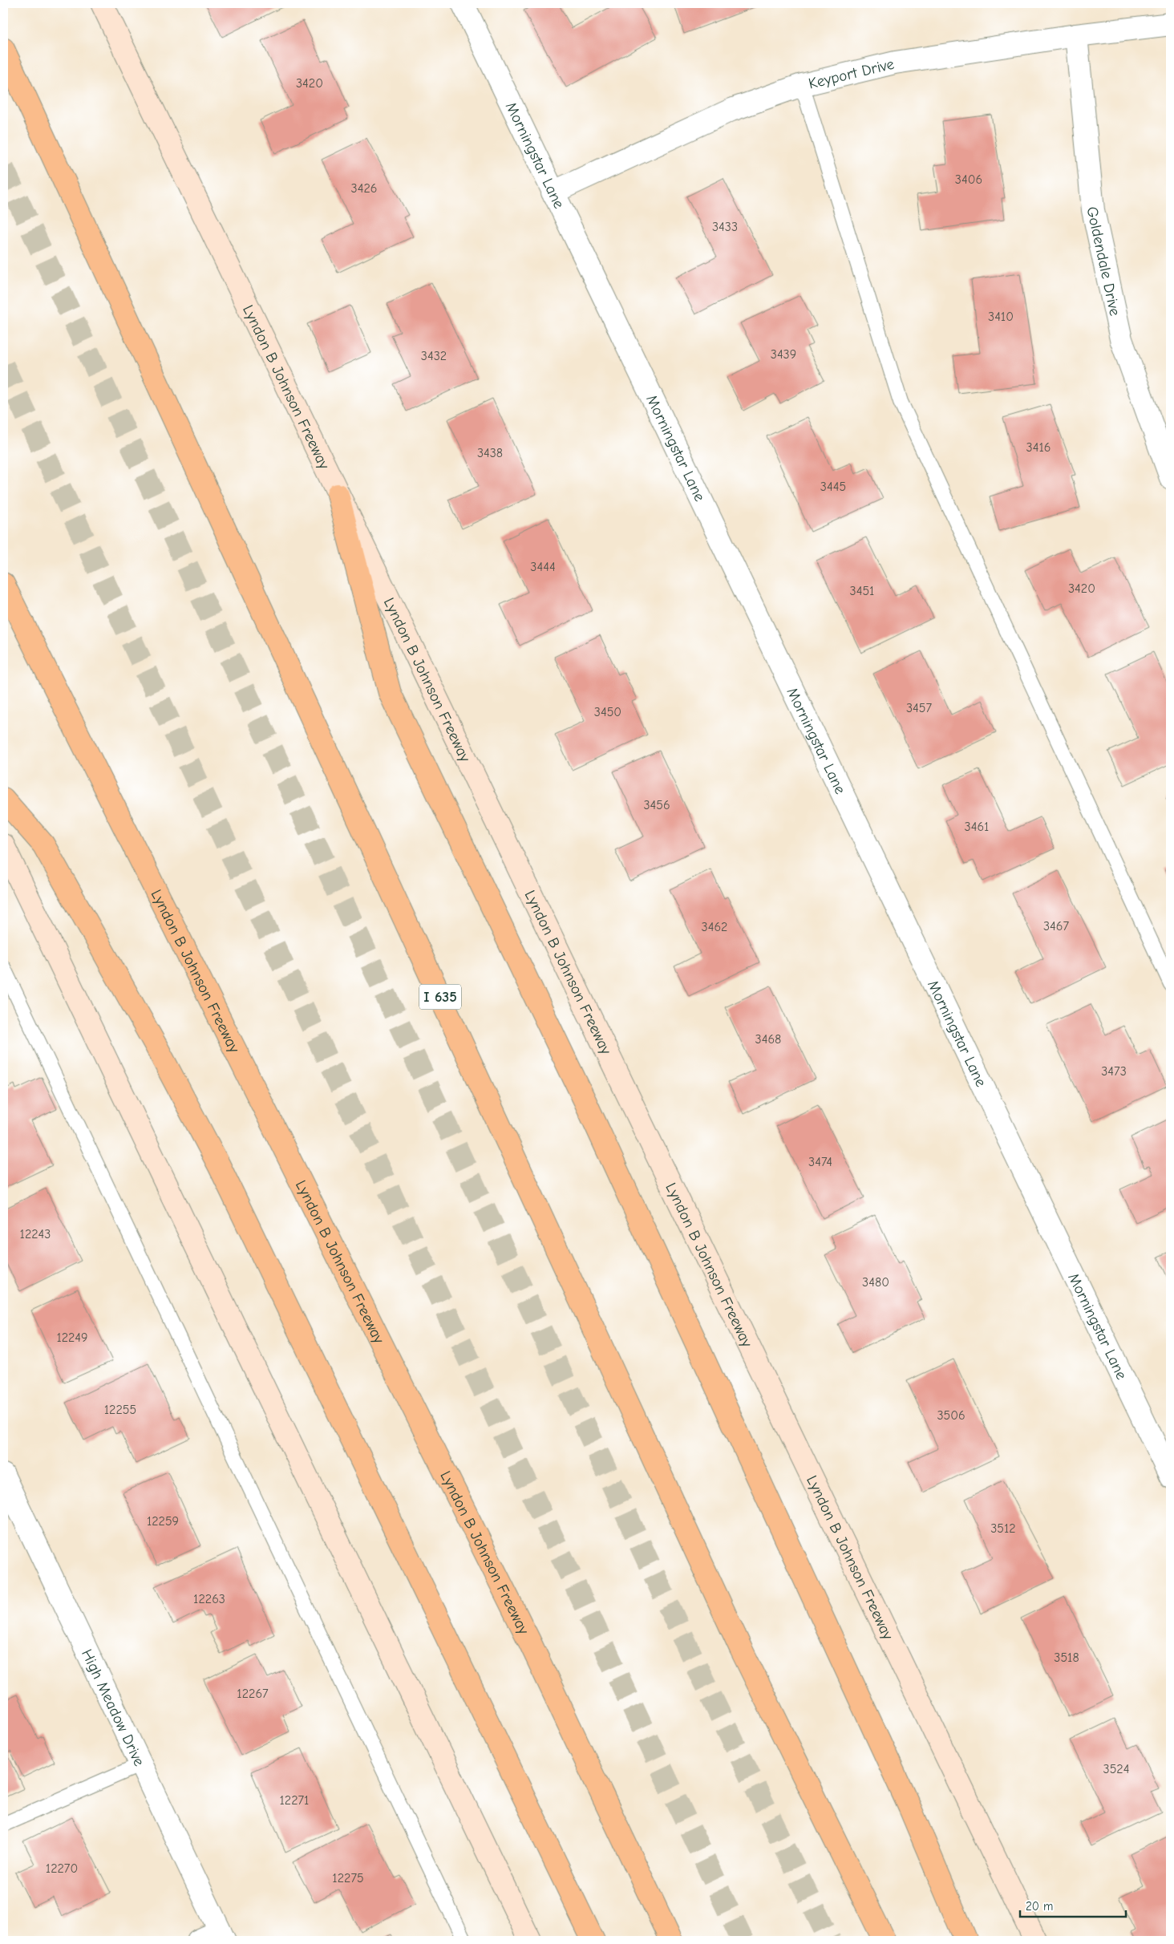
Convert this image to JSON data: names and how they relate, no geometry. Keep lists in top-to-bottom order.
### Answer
{
  "streets": {
    "highway": ["Lyndon B Johnson Freeway", "I 635"],
    "street": [
      "Keyport Drive",
      "Morningstar Lane",
      "Goldendale Drive",
      "High Meadow Drive"
    ]
  },
  "crossings": [
    ["Keyport Drive", "Morningstar Lane"],
    ["Keyport Drive", "Goldendale Drive"]
  ],
  "house_numbers": [
    "3420",
    "3406",
    "3426",
    "3433",
    "3410",
    "3439",
    "3432",
    "3416",
    "3438",
    "3445",
    "3444",
    "3420",
    "3451",
    "3457",
    "3450",
    "3456",
    "3461",
    "3467",
    "3462",
    "3468",
    "3473",
    "3474",
    "12243",
    "3480",
    "12249",
    "12255",
    "3506",
    "12259",
    "3512",
    "12263",
    "3518",
    "12267",
    "3524",
    "12271",
    "12270",
    "12275"
  ],
  "scale_bar": "20 m"
}
